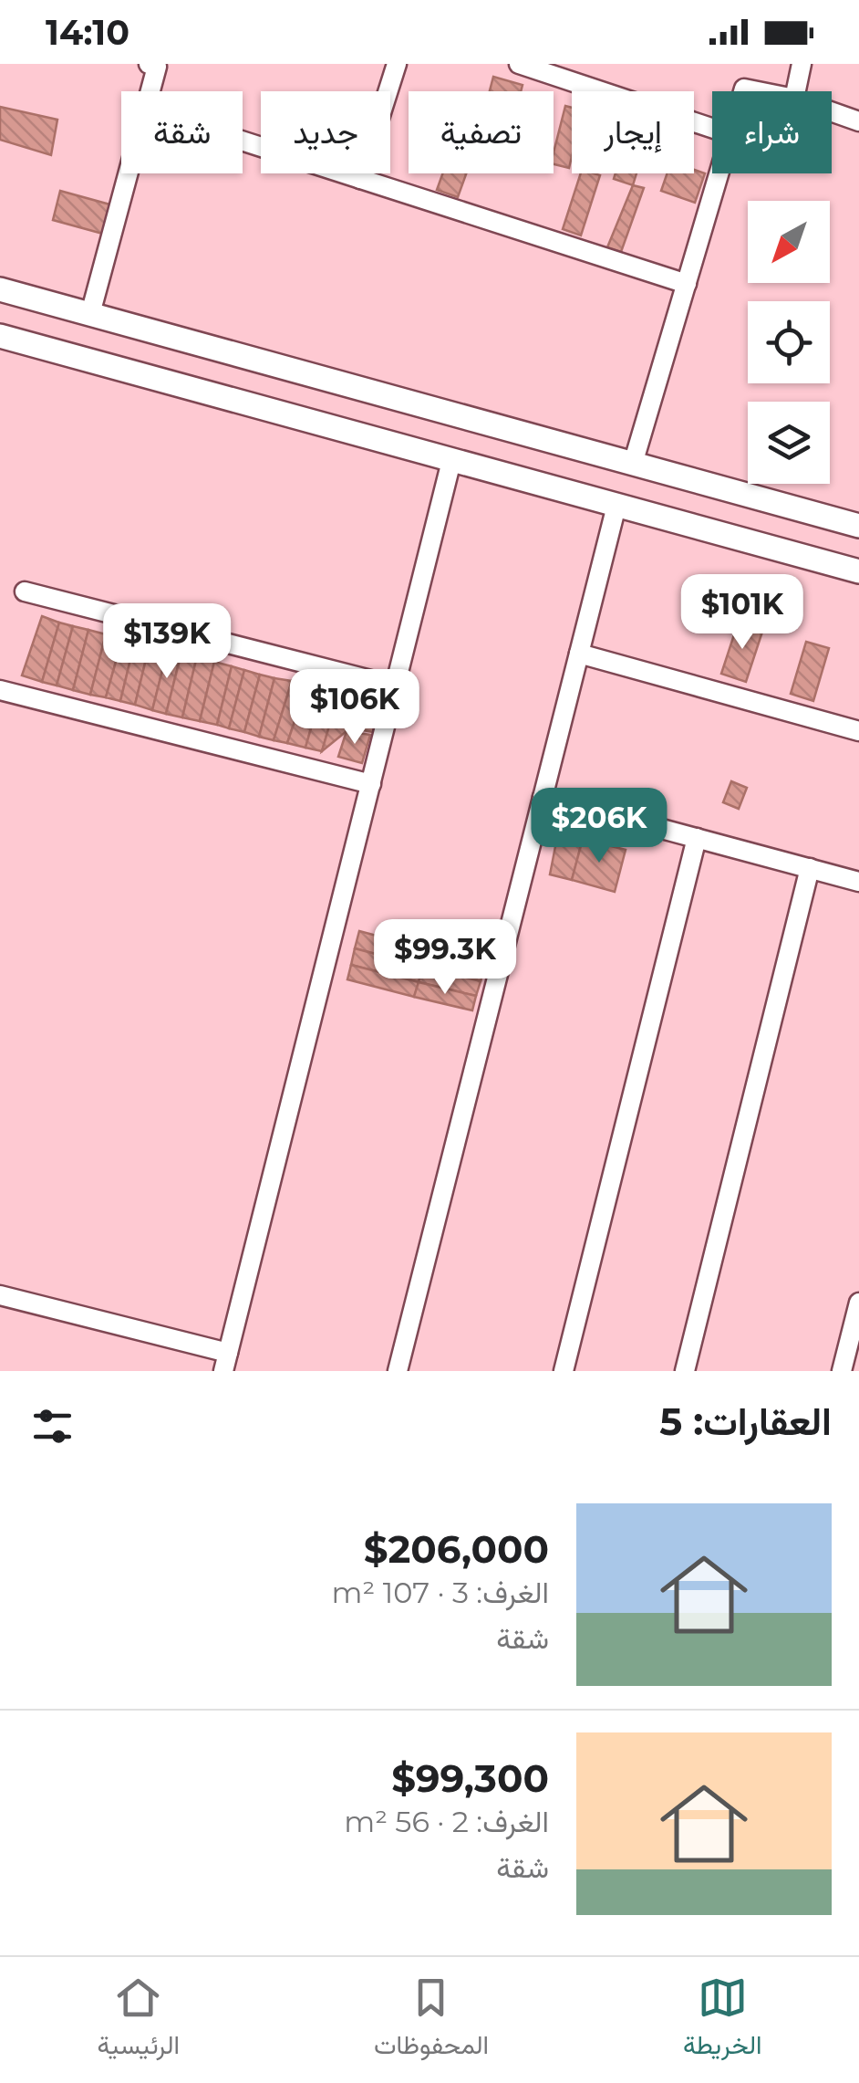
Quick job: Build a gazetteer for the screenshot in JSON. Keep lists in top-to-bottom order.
{
  "north": "bottom left",
  "page": {
    "status": "14:10",
    "chip": [
      "شراء",
      "إيجار",
      "تصفية",
      "جديد",
      "شقة"
    ],
    "price": [
      "$101K",
      "$139K",
      "$106K",
      "$206K",
      "$99.3K"
    ],
    "heading": "العقارات: 5",
    "list": [
      {
        "name": "$206,000",
        "note": "الغرف: 3 · 107 m² · شقة"
      },
      {
        "name": "$99,300",
        "note": "الغرف: 2 · 56 m² · شقة"
      }
    ],
    "tabs": ["الخريطة", "المحفوظات", "الرئيسية"]
  }
}
